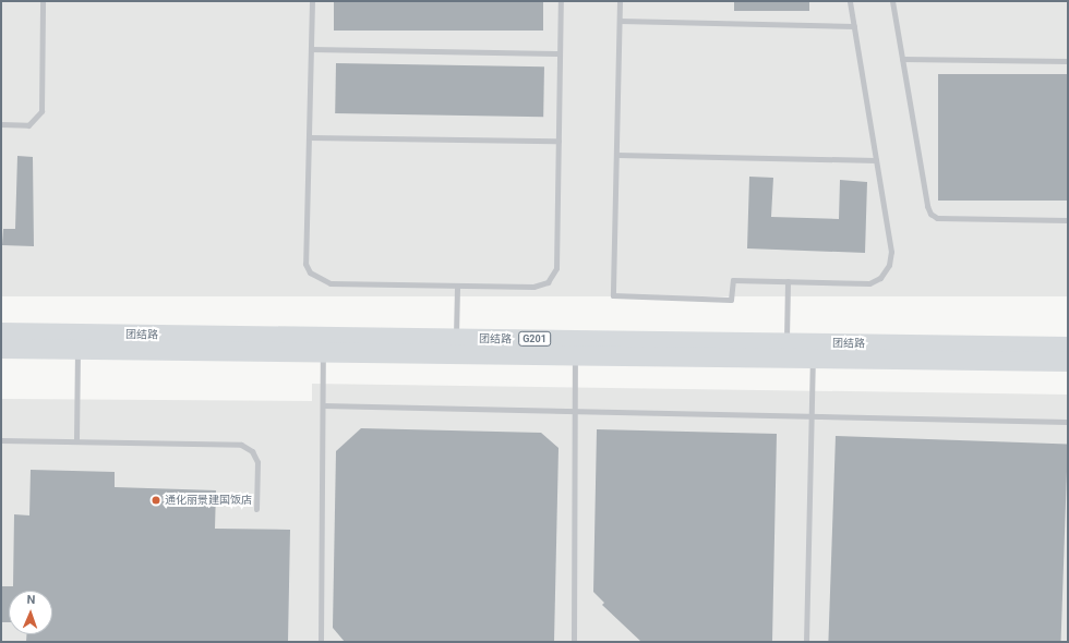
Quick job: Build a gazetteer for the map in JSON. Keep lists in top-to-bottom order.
{
  "streets": {
    "highway": ["团结路", "G201"]
  },
  "places": ["通化丽景建国饭店"],
  "north": "top"
}
